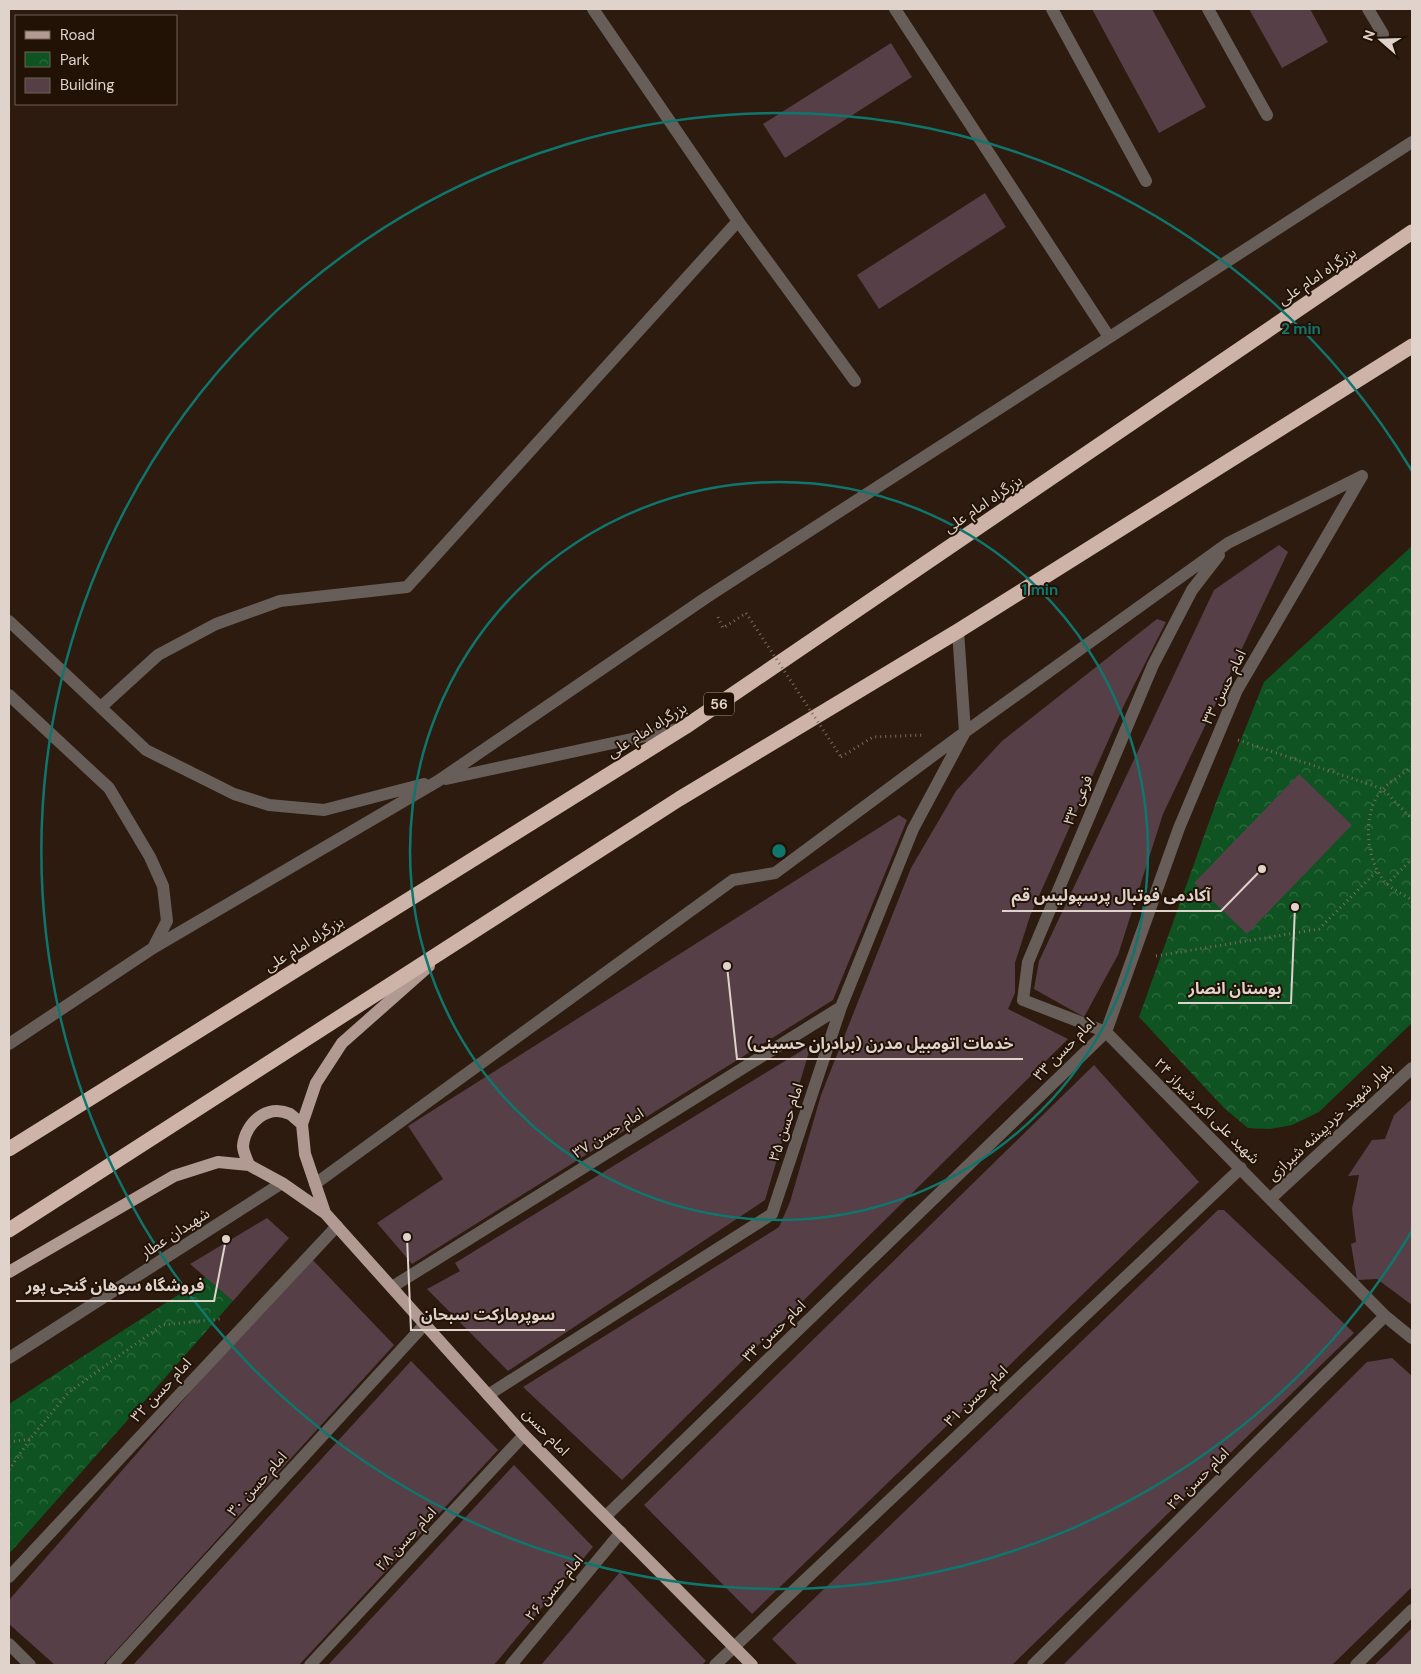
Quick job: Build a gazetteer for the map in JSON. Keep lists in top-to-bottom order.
{
  "streets": {
    "highway": ["بزرگراه امام علی", "56"],
    "main road": ["امام حسن"],
    "street": [
      "امام حسن ۳۳",
      "فرعی ۳۳",
      "شهید علی اکبر شیراز ۲۴",
      "امام حسن ۳۵",
      "بلوار شهید خردپیشه شیرازی",
      "امام حسن ۳۷",
      "شهیدان عطار",
      "امام حسن ۳۲",
      "امام حسن ۳۱",
      "امام حسن ۲۹",
      "امام حسن ۳۰",
      "امام حسن ۲۸",
      "امام حسن ۲۶"
    ]
  },
  "crossings": [
    ["امام حسن ۳۳", "فرعی ۳۳"],
    ["امام حسن ۳۳", "شهید علی اکبر شیراز ۲۴"],
    ["امام حسن ۳۳", "امام حسن"],
    ["فرعی ۳۳", "شهید علی اکبر شیراز ۲۴"],
    ["شهید علی اکبر شیراز ۲۴", "بلوار شهید خردپیشه شیرازی"],
    ["شهید علی اکبر شیراز ۲۴", "امام حسن ۳۱"],
    ["شهید علی اکبر شیراز ۲۴", "امام حسن ۲۹"],
    ["امام حسن ۳۵", "امام حسن ۳۷"],
    ["امام حسن ۳۵", "امام حسن"],
    ["امام حسن ۳۷", "امام حسن"],
    ["امام حسن ۳۲", "امام حسن"],
    ["امام حسن ۳۱", "امام حسن"],
    ["امام حسن", "امام حسن ۳۰"],
    ["امام حسن", "امام حسن ۲۸"],
    ["امام حسن", "امام حسن ۲۶"]
  ],
  "places": [
    "آکادمی فوتبال پرسپولیس قم",
    "بوستان انصار",
    "خدمات اتومبیل مدرن (برادران حسینی)",
    "سوپرمارکت سبحان",
    "فروشگاه سوهان گنجی پور"
  ],
  "legend": ["Road", "Park", "Building"],
  "north": "left",
  "rings": ["2 min", "1 min"]
}
